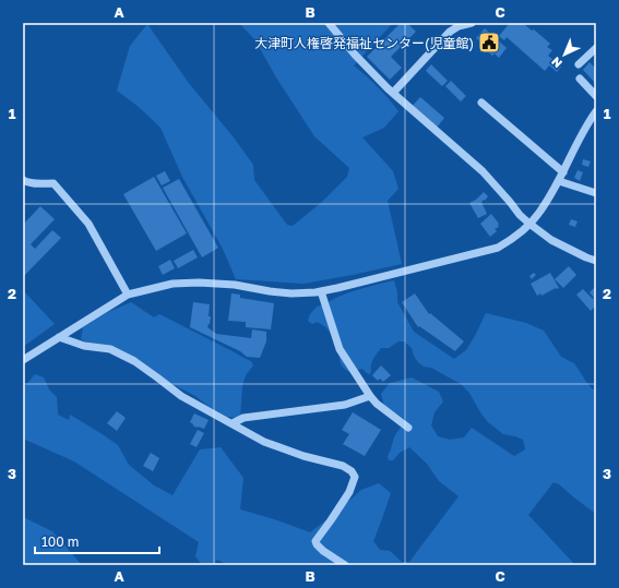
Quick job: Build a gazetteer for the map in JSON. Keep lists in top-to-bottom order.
{
  "places": {
    "public building": ["大津町人権啓発福祉センター(児童館)"]
  },
  "scale_bar": "100 m",
  "north": "bottom left",
  "grid": {
    "columns": ["A", "B", "C"],
    "rows": ["1", "2", "3"]
  }
}
